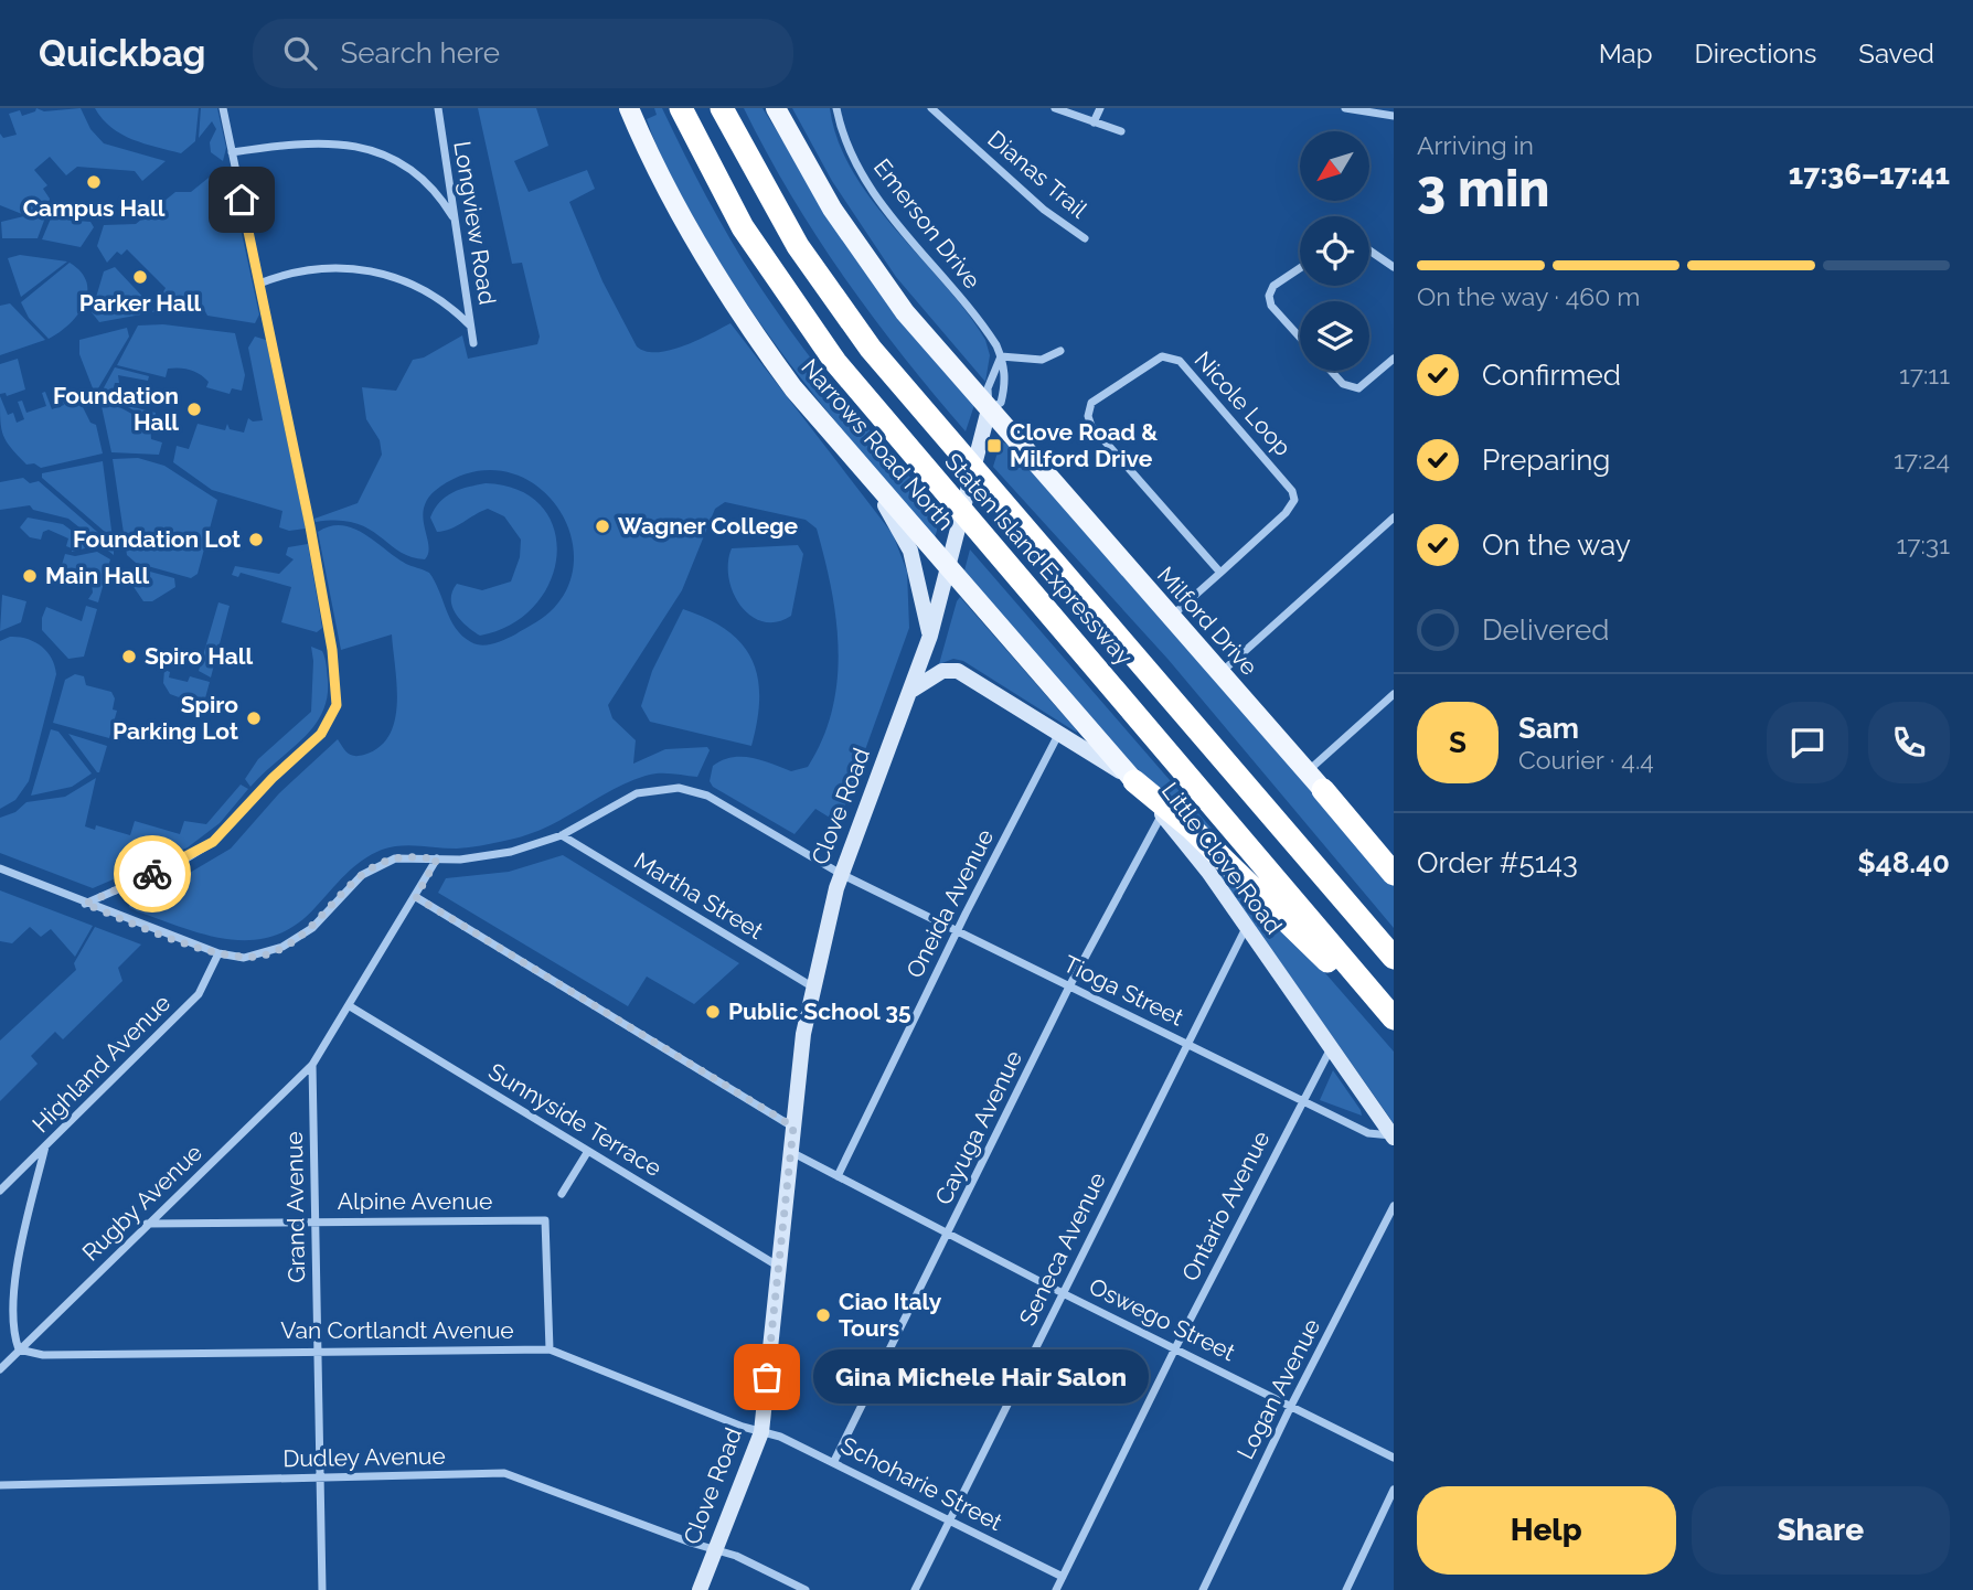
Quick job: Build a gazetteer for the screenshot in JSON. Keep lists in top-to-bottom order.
{
  "streets": {
    "highway": ["Staten Island Expressway"],
    "main road": [
      "Narrows Road North",
      "Milford Drive",
      "Clove Road",
      "Little Clove Road"
    ],
    "street": [
      "Dianas Trail",
      "Longview Road",
      "Emerson Drive",
      "Nicole Loop",
      "Martha Street",
      "Oneida Avenue",
      "Tioga Street",
      "Highland Avenue",
      "Sunnyside Terrace",
      "Cayuga Avenue",
      "Alpine Avenue",
      "Rugby Avenue",
      "Ontario Avenue",
      "Grand Avenue",
      "Seneca Avenue",
      "Oswego Street",
      "Van Cortlandt Avenue",
      "Logan Avenue",
      "Dudley Avenue",
      "Schoharie Street"
    ]
  },
  "crossings": [
    ["Emerson Drive", "Milford Drive"],
    ["Emerson Drive", "Clove Road"],
    ["Nicole Loop", "Milford Drive"],
    ["Narrows Road North", "Clove Road"],
    ["Narrows Road North", "Little Clove Road"],
    ["Milford Drive", "Clove Road"],
    ["Clove Road", "Little Clove Road"],
    ["Clove Road", "Martha Street"],
    ["Clove Road", "Tioga Street"],
    ["Clove Road", "Sunnyside Terrace"],
    ["Clove Road", "Oswego Street"],
    ["Clove Road", "Van Cortlandt Avenue"],
    ["Clove Road", "Dudley Avenue"],
    ["Clove Road", "Schoharie Street"],
    ["Little Clove Road", "Oneida Avenue"],
    ["Little Clove Road", "Tioga Street"],
    ["Little Clove Road", "Cayuga Avenue"],
    ["Little Clove Road", "Ontario Avenue"],
    ["Little Clove Road", "Seneca Avenue"],
    ["Martha Street", "Tioga Street"],
    ["Oneida Avenue", "Tioga Street"],
    ["Oneida Avenue", "Oswego Street"],
    ["Tioga Street", "Highland Avenue"],
    ["Tioga Street", "Cayuga Avenue"],
    ["Tioga Street", "Ontario Avenue"],
    ["Tioga Street", "Seneca Avenue"],
    ["Cayuga Avenue", "Oswego Street"],
    ["Cayuga Avenue", "Schoharie Street"],
    ["Alpine Avenue", "Rugby Avenue"],
    ["Alpine Avenue", "Grand Avenue"],
    ["Alpine Avenue", "Van Cortlandt Avenue"],
    ["Rugby Avenue", "Grand Avenue"],
    ["Rugby Avenue", "Van Cortlandt Avenue"],
    ["Ontario Avenue", "Oswego Street"],
    ["Ontario Avenue", "Schoharie Street"],
    ["Grand Avenue", "Van Cortlandt Avenue"],
    ["Grand Avenue", "Dudley Avenue"],
    ["Seneca Avenue", "Oswego Street"],
    ["Seneca Avenue", "Schoharie Street"],
    ["Oswego Street", "Logan Avenue"],
    ["Van Cortlandt Avenue", "Schoharie Street"]
  ],
  "places": {
    "other": [
      "Campus Hall",
      "Parker Hall",
      "Foundation Hall",
      "Wagner College",
      "Foundation Lot",
      "Main Hall",
      "Spiro Hall",
      "Spiro Parking Lot",
      "Public School 35",
      "Ciao Italy Tours",
      "Gina Michele Hair Salon"
    ],
    "transit": ["Clove Road & Milford Drive"]
  },
  "north": "bottom left",
  "page": {
    "header": "Quickbag",
    "search": "Search here",
    "nav": ["Map", "Directions", "Saved"],
    "heading": ["3 min", "Arriving in", "17:36–17:41"],
    "panel": [
      "Sam",
      "Courier · 4.4",
      "Order #5143",
      "$48.40"
    ],
    "bar": "On the way · 460 m",
    "list": [
      ["Confirmed", "17:11"],
      ["Preparing", "17:24"],
      ["On the way", "17:31"],
      "Delivered"
    ],
    "round": "S",
    "bubble": "Gina Michele Hair Salon",
    "buttons": ["Help", "Share"]
  }
}
